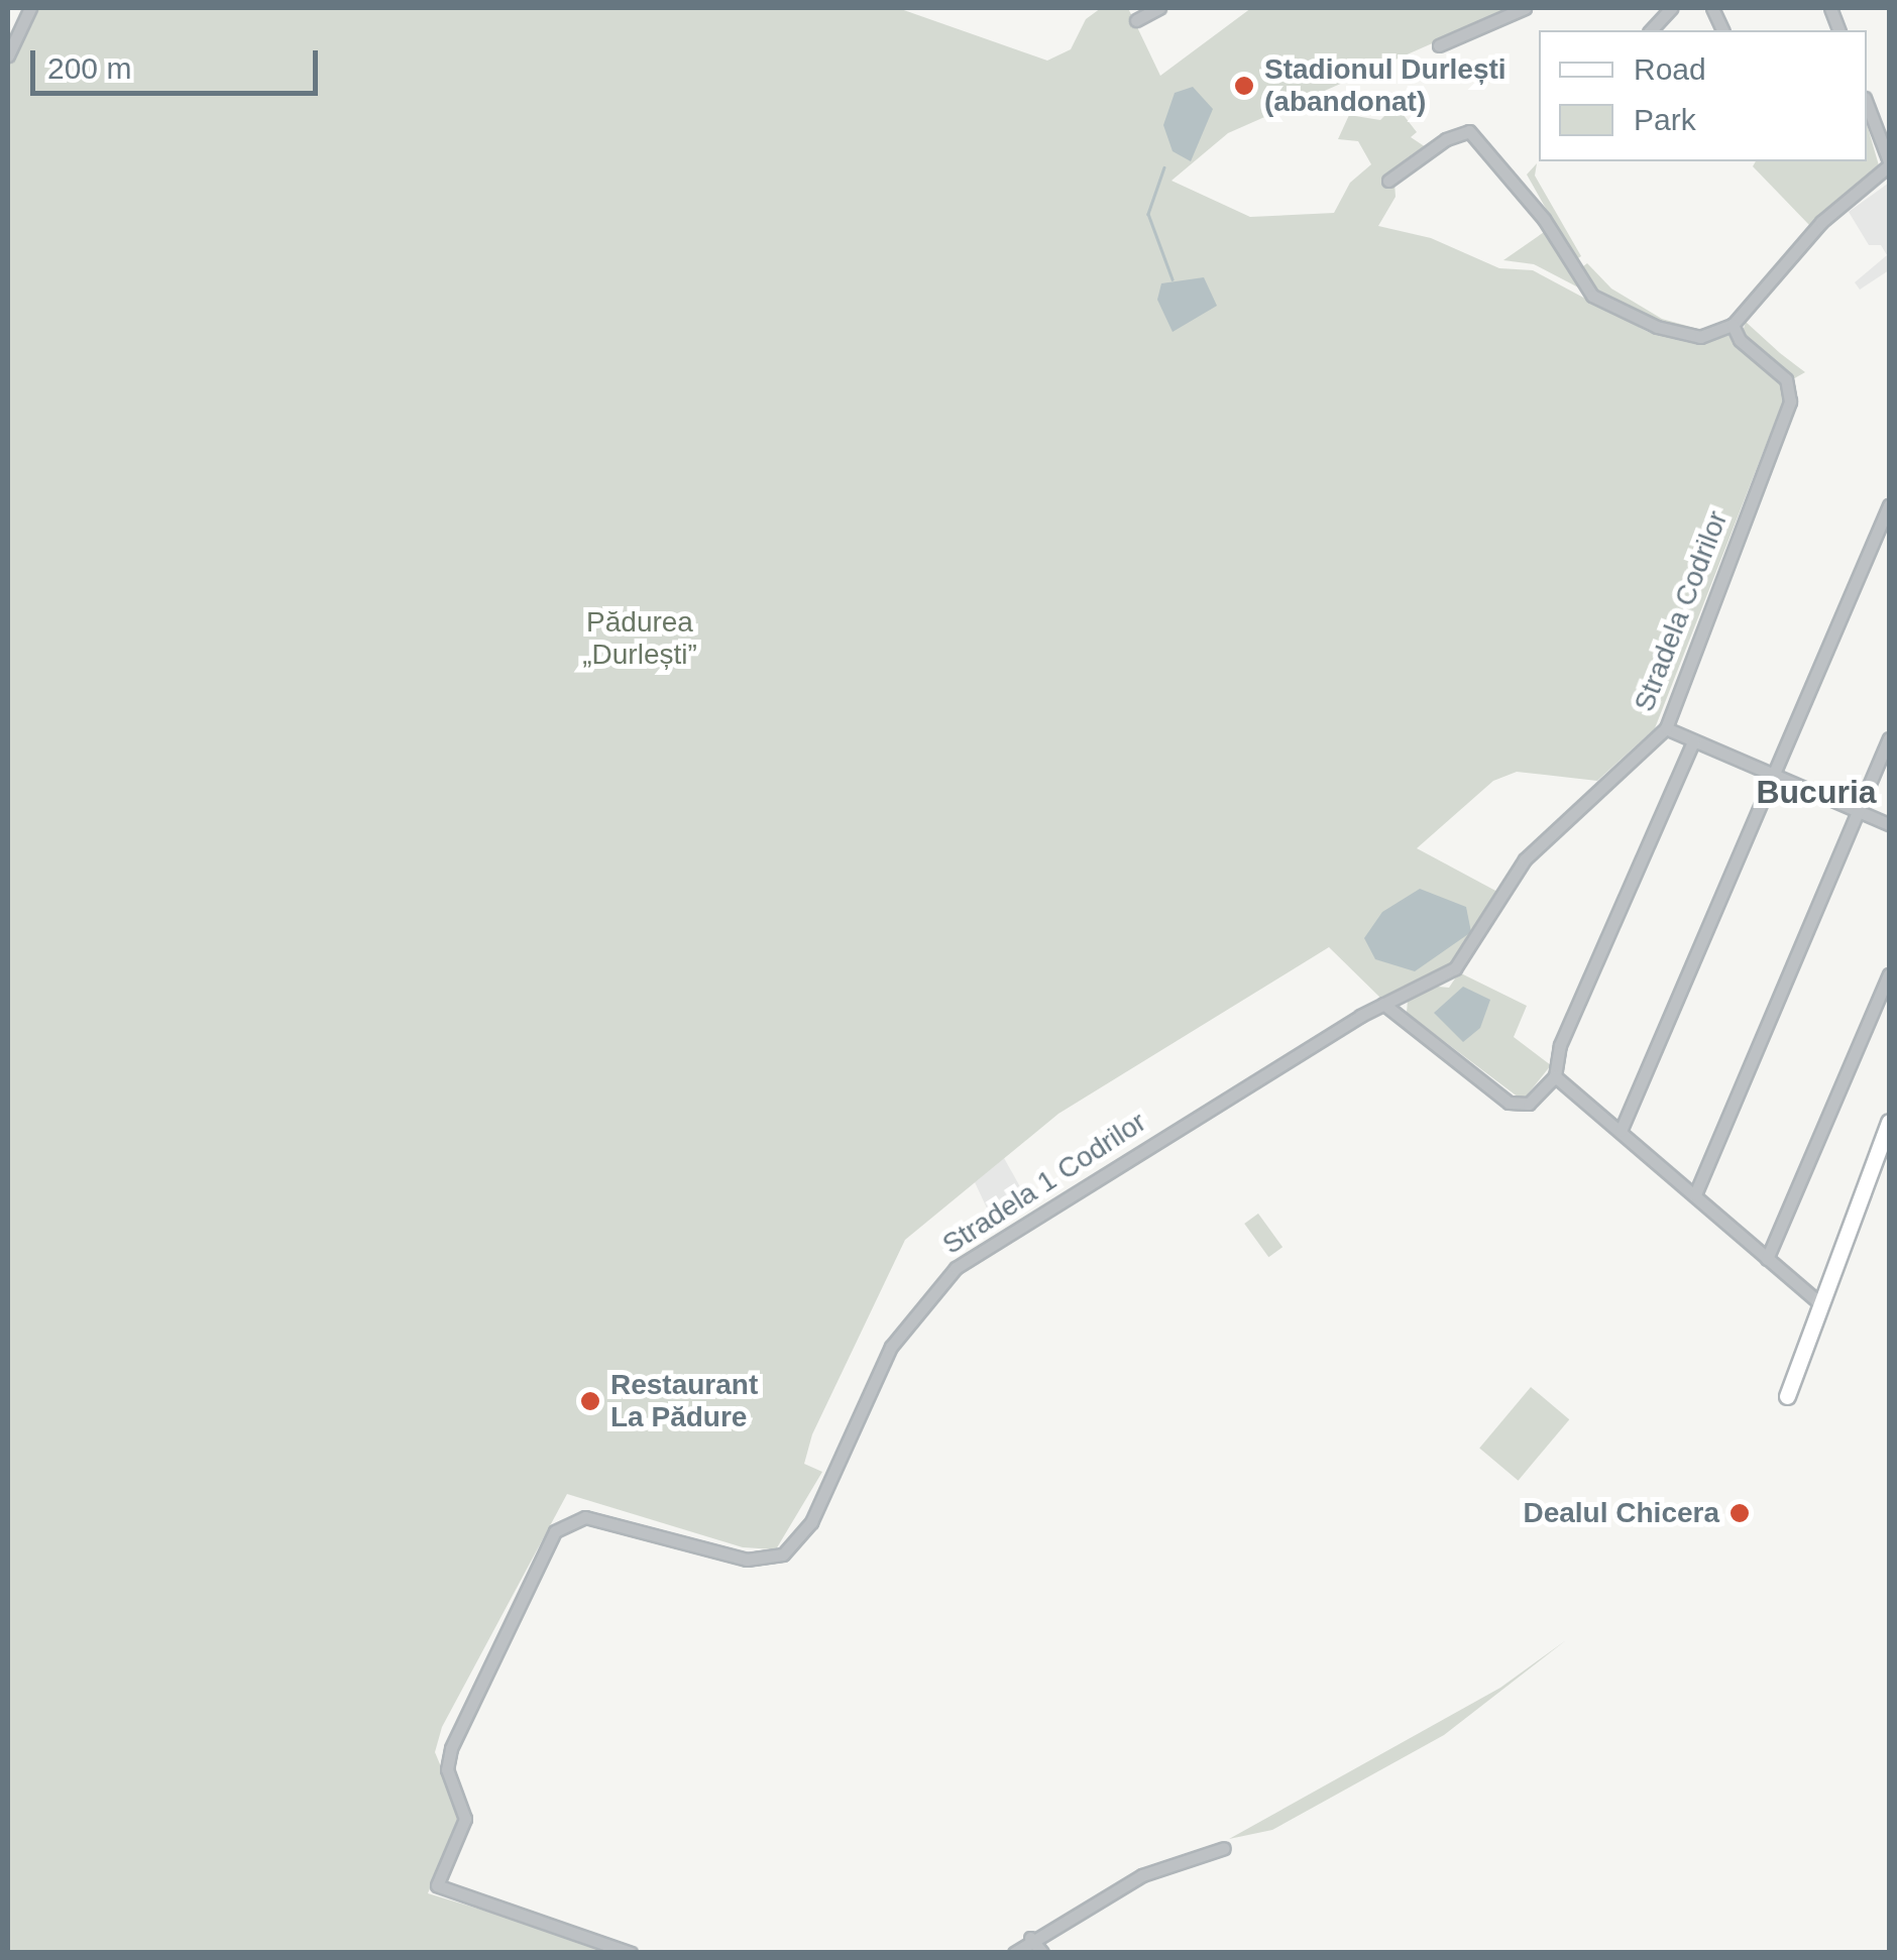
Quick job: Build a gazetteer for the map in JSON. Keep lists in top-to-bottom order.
{
  "streets": {
    "street": ["Stradela Codrilor", "Stradela 1 Codrilor"]
  },
  "crossings": [
    ["Stradela Codrilor", "Stradela 1 Codrilor"]
  ],
  "districts": ["Bucuria"],
  "parks": ["Pădurea „Durlești”"],
  "places": ["Stadionul Durlești (abandonat)", "Restaurant La Pădure", "Dealul Chicera"],
  "legend": ["Road", "Park"],
  "scale_bar": "200 m"
}
